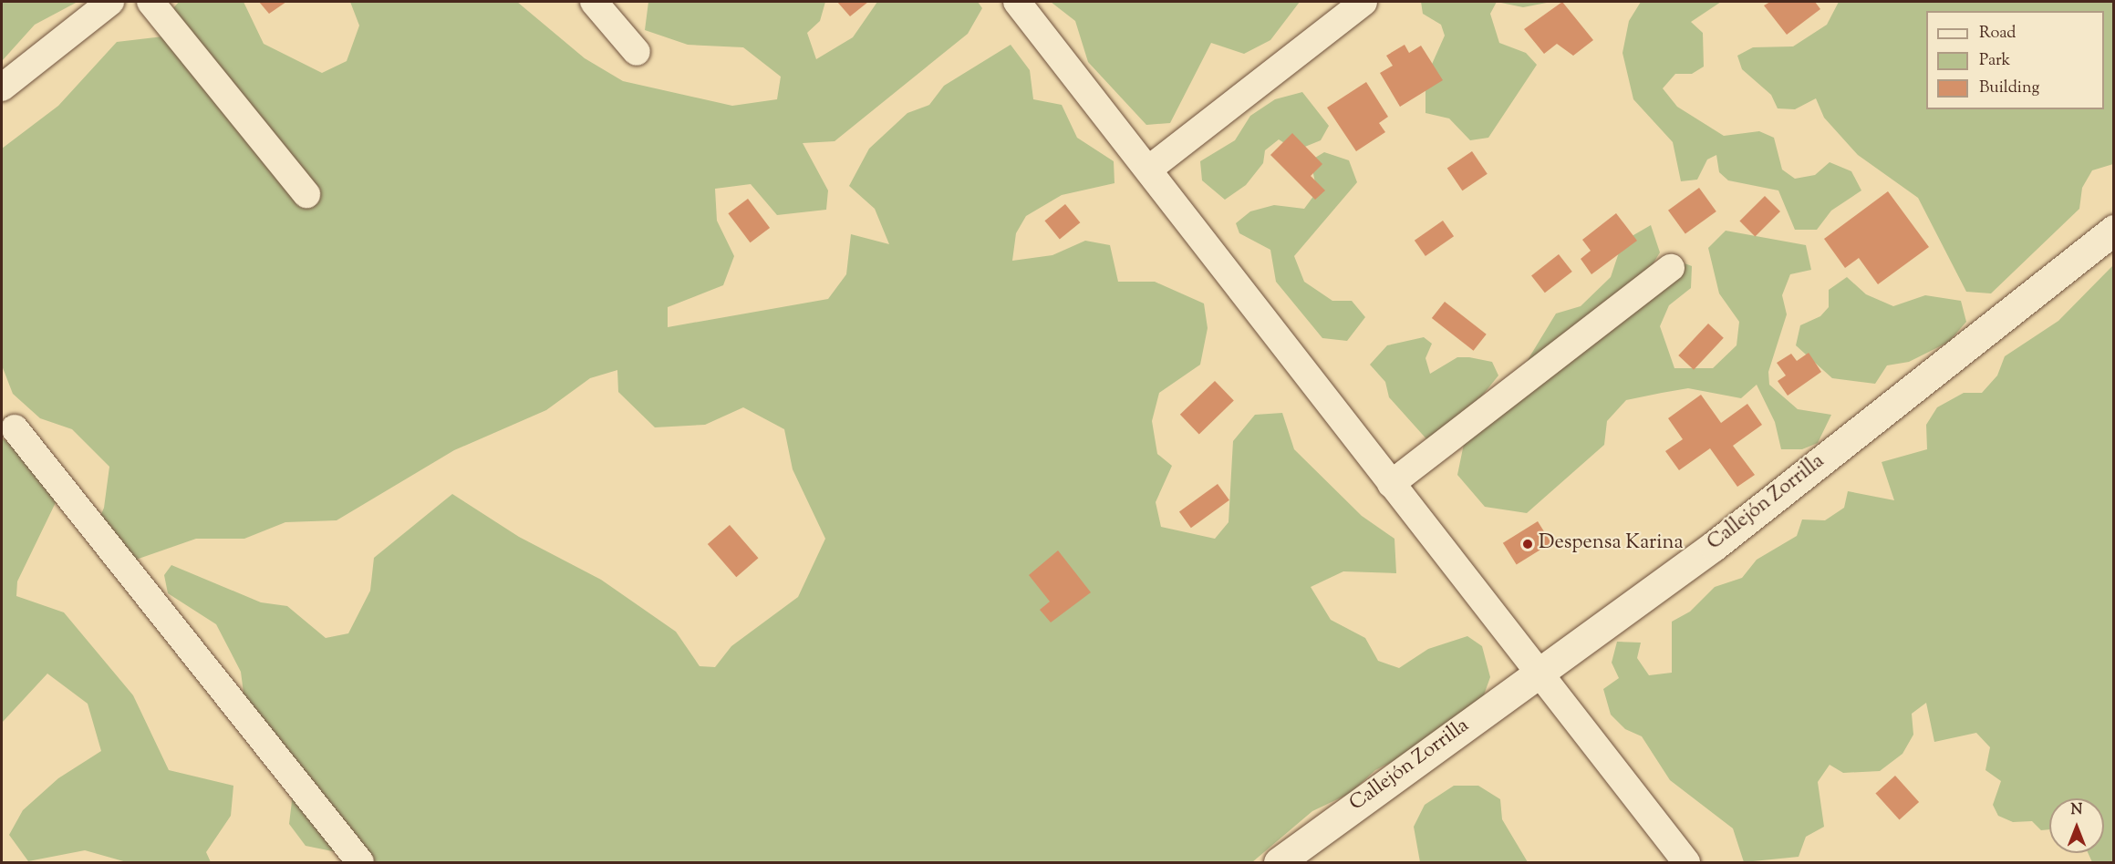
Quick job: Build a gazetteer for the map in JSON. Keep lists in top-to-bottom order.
{
  "streets": {
    "street": ["Callejón Zorrilla"]
  },
  "places": ["Despensa Karina"],
  "legend": ["Road", "Park", "Building"],
  "north": "top"
}
